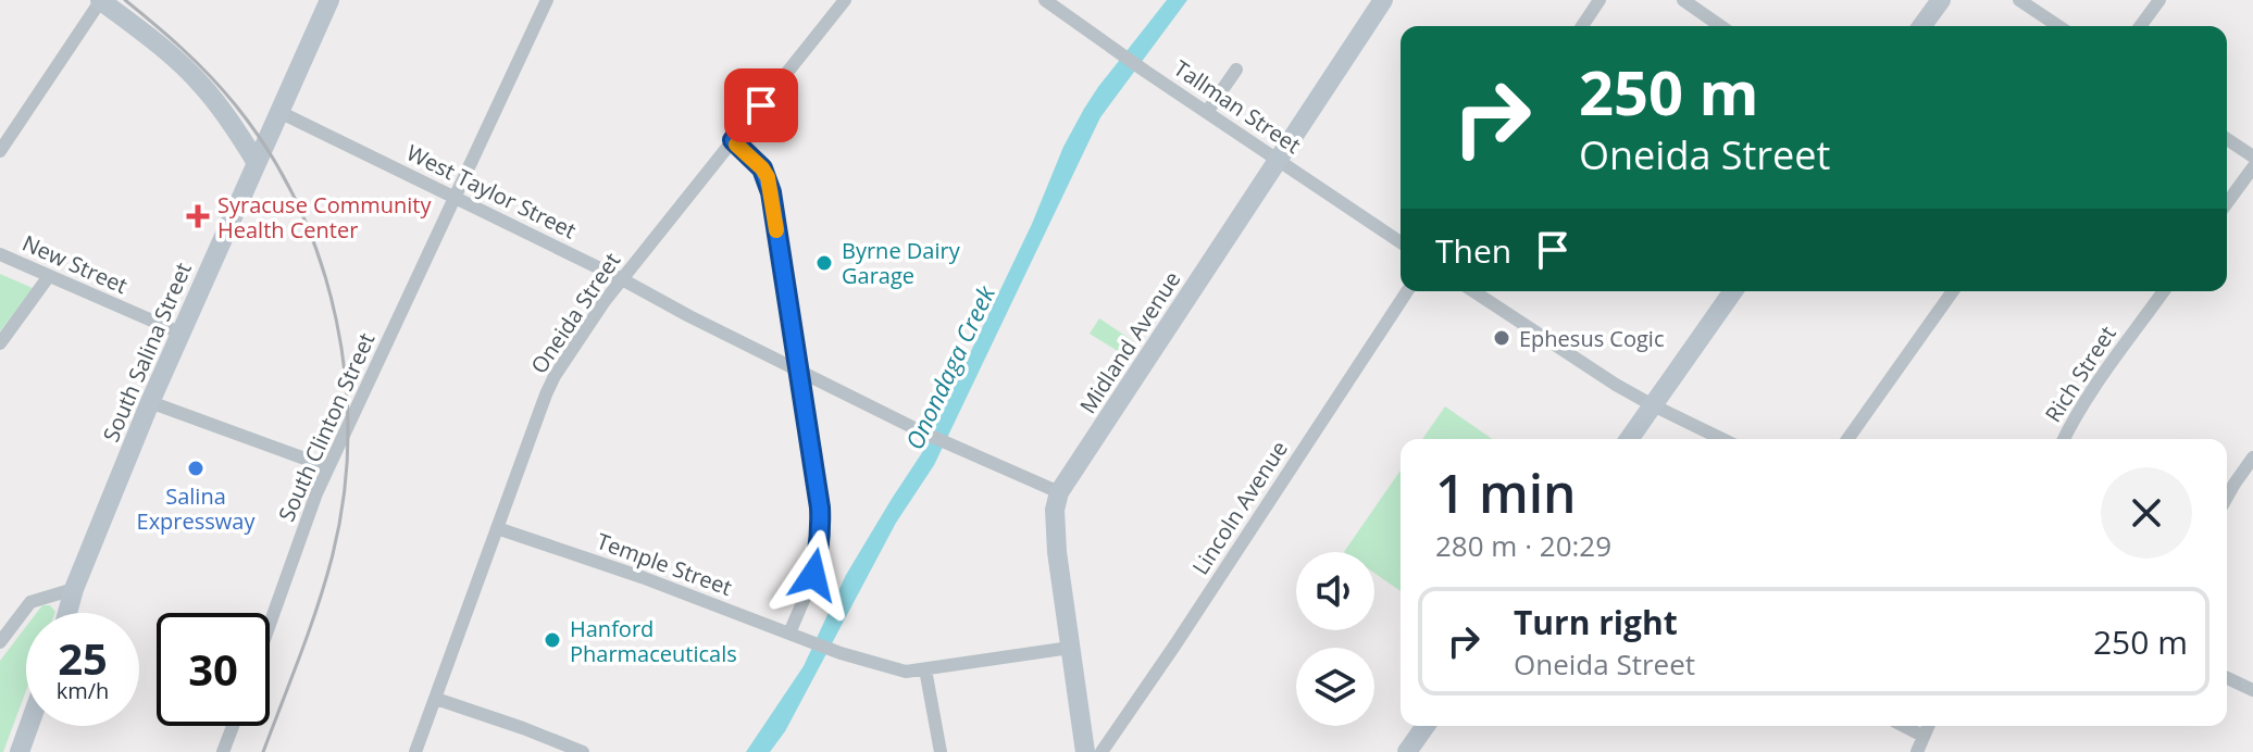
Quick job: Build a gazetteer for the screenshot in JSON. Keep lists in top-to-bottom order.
{
  "streets": {
    "street": [
      "Tallman Street",
      "West Taylor Street",
      "New Street",
      "Oneida Street",
      "Midland Avenue",
      "South Salina Street",
      "Rich Street",
      "South Clinton Street",
      "Lincoln Avenue",
      "Temple Street"
    ]
  },
  "crossings": [
    ["Tallman Street", "Midland Avenue"],
    ["West Taylor Street", "Oneida Street"],
    ["West Taylor Street", "Midland Avenue"],
    ["West Taylor Street", "South Salina Street"],
    ["West Taylor Street", "South Clinton Street"],
    ["New Street", "South Salina Street"],
    ["Oneida Street", "Temple Street"],
    ["Midland Avenue", "Temple Street"]
  ],
  "water": ["Onondaga Creek"],
  "places": {
    "health": ["Syracuse Community Health Center"],
    "other": [
      "Byrne Dairy Garage",
      "Ephesus Cogic",
      "Salina Expressway",
      "Hanford Pharmaceuticals"
    ]
  },
  "page": {
    "turn": ["250 m", "Oneida Street"],
    "then": "Then",
    "heading": ["1 min", "280 m · 20:29"],
    "list": [
      {
        "name": "Turn right",
        "note": "Oneida Street",
        "value": "250 m"
      }
    ],
    "speed": "25 km/h",
    "limit": "30"
  }
}
